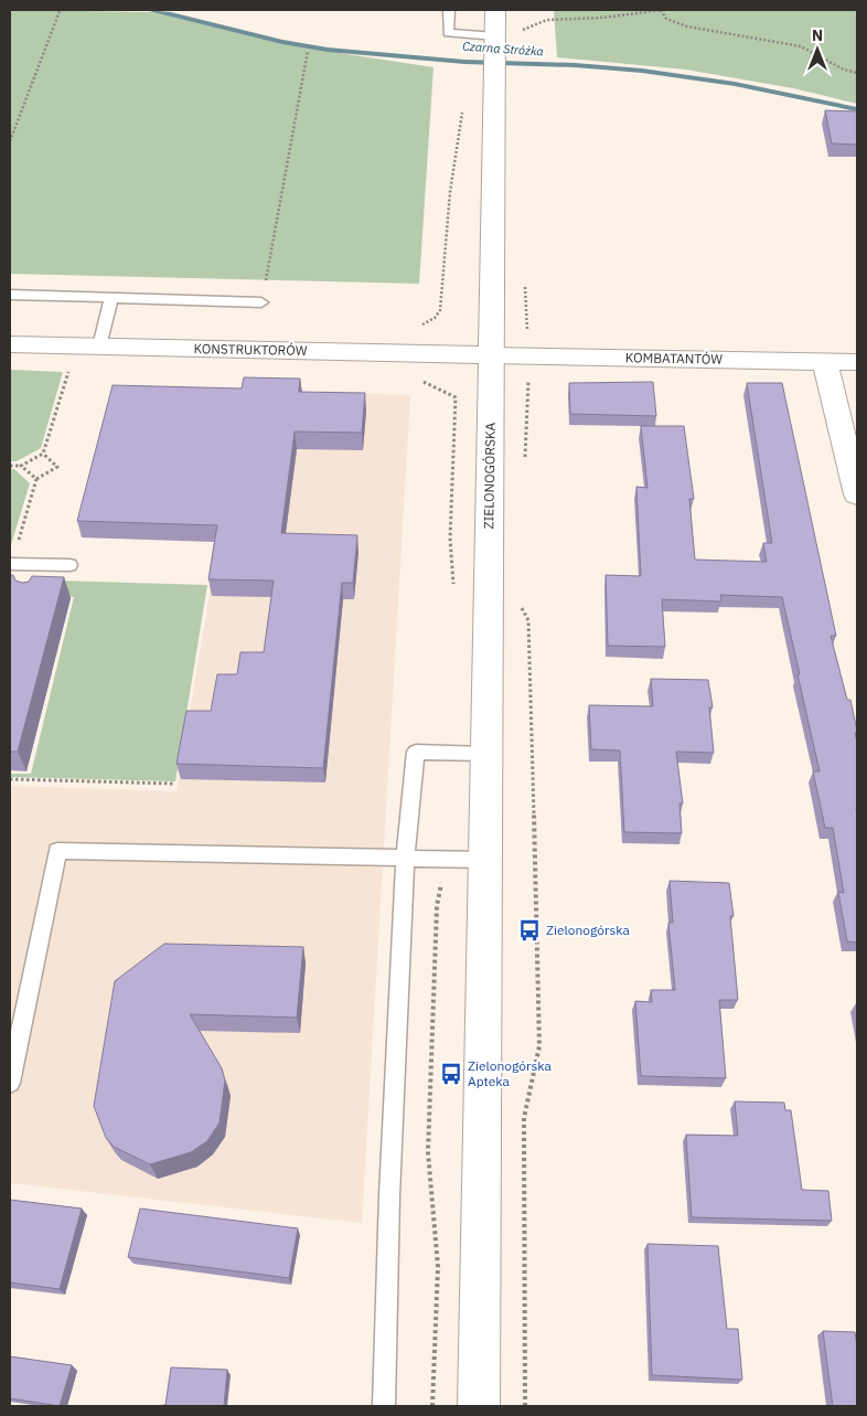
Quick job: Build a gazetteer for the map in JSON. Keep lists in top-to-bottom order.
{
  "streets": {
    "street": ["KONSTRUKTORÓW", "KOMBATANTÓW", "ZIELONOGÓRSKA"]
  },
  "crossings": [
    ["KONSTRUKTORÓW", "KOMBATANTÓW"],
    ["KONSTRUKTORÓW", "ZIELONOGÓRSKA"],
    ["KOMBATANTÓW", "ZIELONOGÓRSKA"]
  ],
  "water": ["Czarna Stróżka"],
  "places": {
    "bus stop": ["Zielonogórska", "Zielonogórska Apteka"]
  },
  "north": "top"
}
